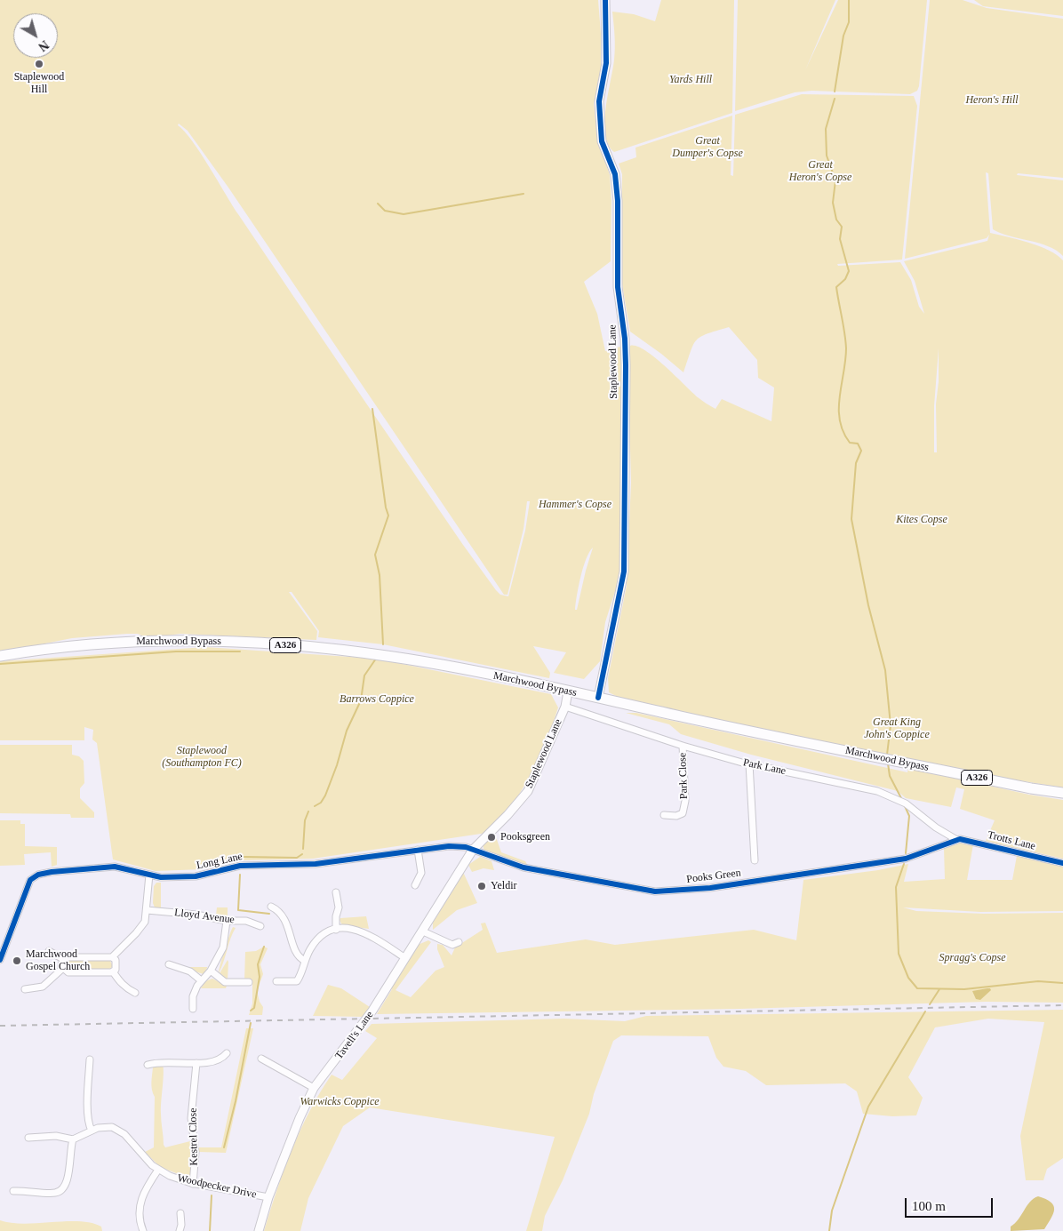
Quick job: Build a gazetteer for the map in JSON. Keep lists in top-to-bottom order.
{
  "streets": {
    "main road": ["Marchwood Bypass", "A326"],
    "street": [
      "Staplewood Lane",
      "Park Lane",
      "Park Close",
      "Trotts Lane",
      "Long Lane",
      "Pooks Green",
      "Lloyd Avenue",
      "Tavell's Lane",
      "Kestrel Close",
      "Woodpecker Drive"
    ]
  },
  "crossings": [
    ["Staplewood Lane", "Marchwood Bypass"],
    ["Staplewood Lane", "Park Lane"],
    ["Staplewood Lane", "Long Lane"],
    ["Staplewood Lane", "Pooks Green"],
    ["Staplewood Lane", "Tavell's Lane"],
    ["Park Lane", "Park Close"],
    ["Park Lane", "Trotts Lane"],
    ["Park Lane", "Pooks Green"],
    ["Trotts Lane", "Pooks Green"],
    ["Long Lane", "Pooks Green"],
    ["Long Lane", "Tavell's Lane"],
    ["Pooks Green", "Tavell's Lane"],
    ["Tavell's Lane", "Woodpecker Drive"],
    ["Kestrel Close", "Woodpecker Drive"]
  ],
  "parks": [
    "Yards Hill",
    "Heron's Hill",
    "Great Dumper's Copse",
    "Great Heron's Copse",
    "Hammer's Copse",
    "Kites Copse",
    "Barrows Coppice",
    "Great King John's Coppice",
    "Staplewood (Southampton FC)",
    "Spragg's Copse",
    "Warwicks Coppice"
  ],
  "places": [
    "Staplewood Hill",
    "Pooksgreen",
    "Yeldir",
    "Marchwood Gospel Church"
  ],
  "scale_bar": "100 m",
  "north": "bottom right"
}
